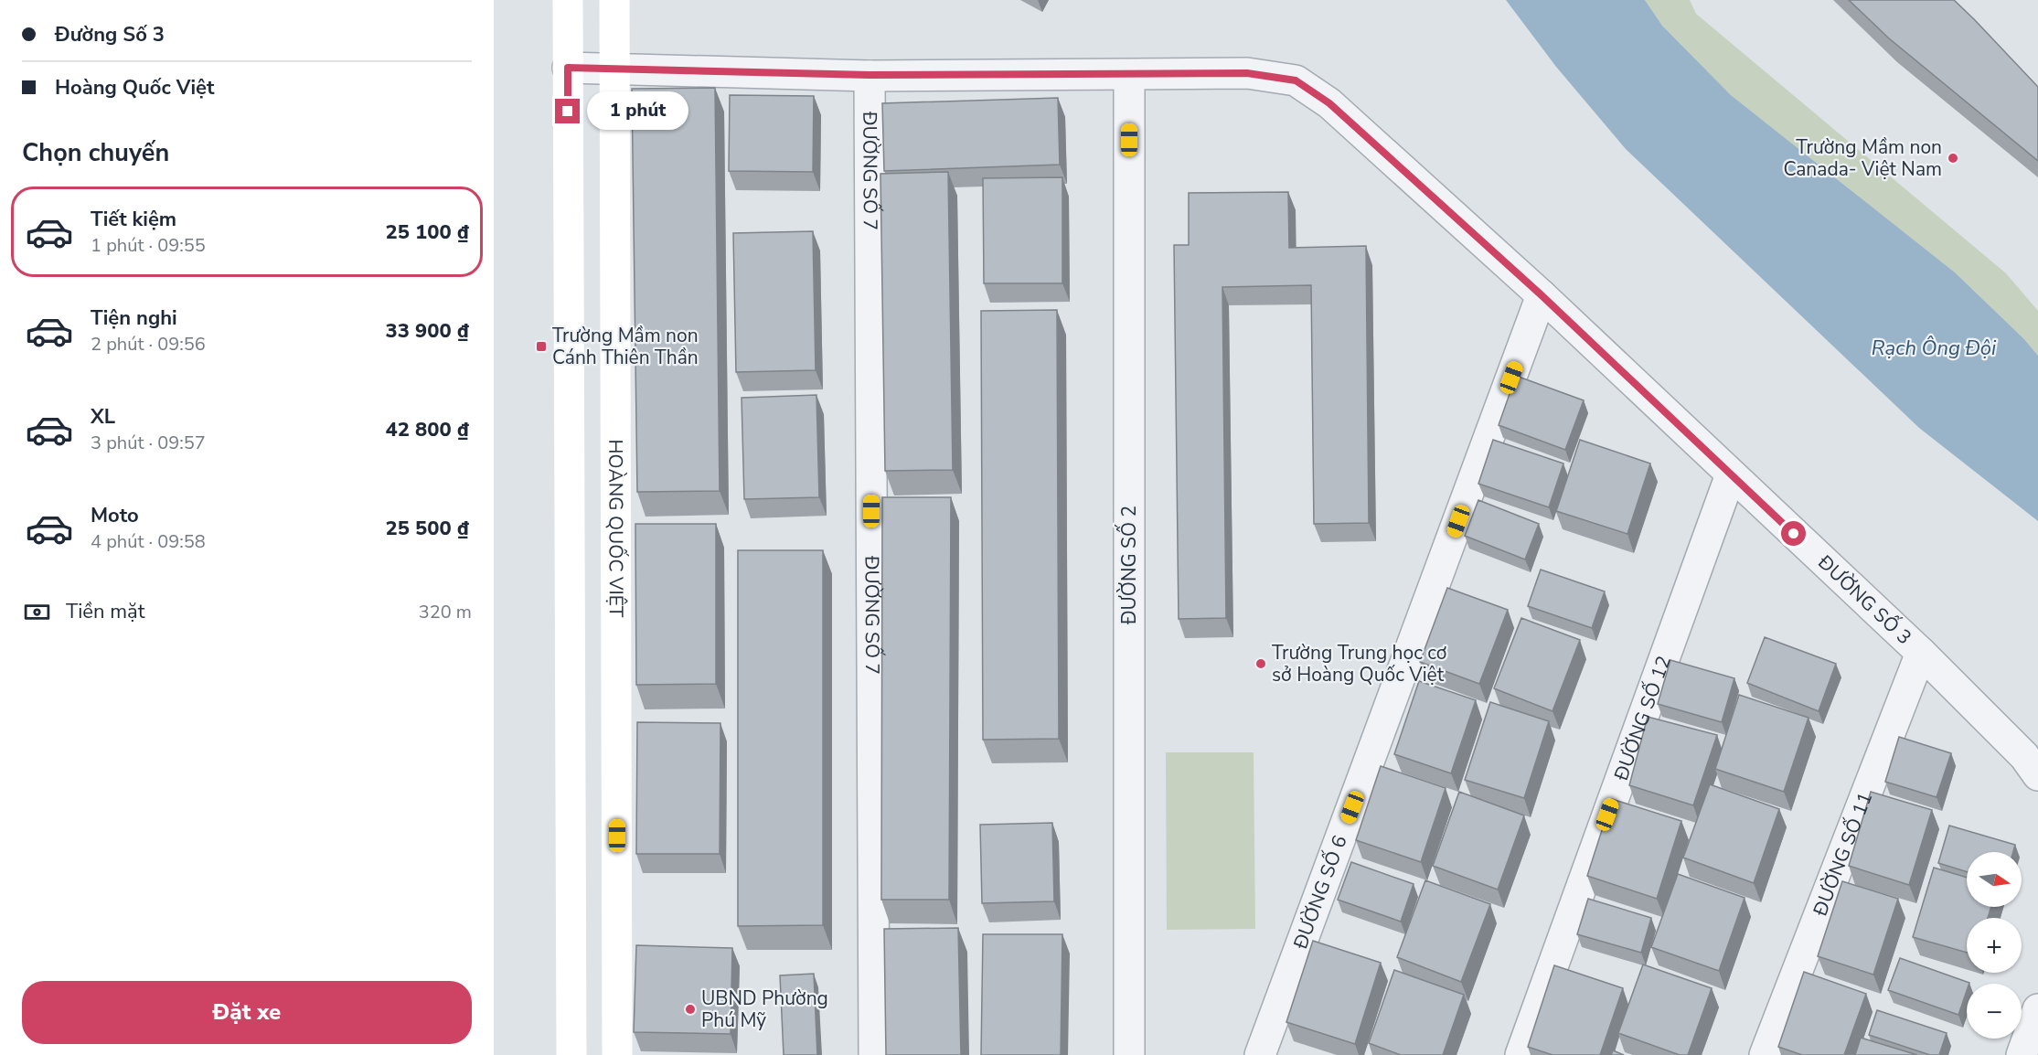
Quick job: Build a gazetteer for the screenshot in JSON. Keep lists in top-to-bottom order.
{
  "streets": {
    "main road": ["HOÀNG QUỐC VIỆT"],
    "street": [
      "ĐƯỜNG SỐ 7",
      "ĐƯỜNG SỐ 2",
      "ĐƯỜNG SỐ 3",
      "ĐƯỜNG SỐ 12",
      "ĐƯỜNG SỐ 11",
      "ĐƯỜNG SỐ 6"
    ]
  },
  "crossings": [
    ["ĐƯỜNG SỐ 7", "ĐƯỜNG SỐ 3"],
    ["HOÀNG QUỐC VIỆT", "ĐƯỜNG SỐ 3"],
    ["ĐƯỜNG SỐ 2", "ĐƯỜNG SỐ 3"],
    ["ĐƯỜNG SỐ 3", "ĐƯỜNG SỐ 12"],
    ["ĐƯỜNG SỐ 3", "ĐƯỜNG SỐ 11"],
    ["ĐƯỜNG SỐ 3", "ĐƯỜNG SỐ 6"]
  ],
  "water": ["Rạch Ông Đội"],
  "places": {
    "other": ["Trường Mầm non Canada- Việt Nam", "Trường Trung học cơ sở Hoàng Quốc Việt", "UBND Phường Phú Mỹ"],
    "transit": ["Trường Mầm non Cánh Thiên Thần"]
  },
  "north": "right",
  "page": {
    "banner": ["Đường Số 3", "Hoàng Quốc Việt"],
    "bubble": "1 phút",
    "heading": "Chọn chuyến",
    "list": [
      {
        "name": "Tiết kiệm",
        "note": "1 phút · 09:55",
        "value": "25 100 ₫"
      },
      {
        "name": "Tiện nghi",
        "note": "2 phút · 09:56",
        "value": "33 900 ₫"
      },
      {
        "name": "XL",
        "note": "3 phút · 09:57",
        "value": "42 800 ₫"
      },
      {
        "name": "Moto",
        "note": "4 phút · 09:58",
        "value": "25 500 ₫"
      }
    ],
    "pay": ["Tiền mặt", "320 m"],
    "map_buttons": ["+", "−"],
    "buttons": "Đặt xe"
  }
}
